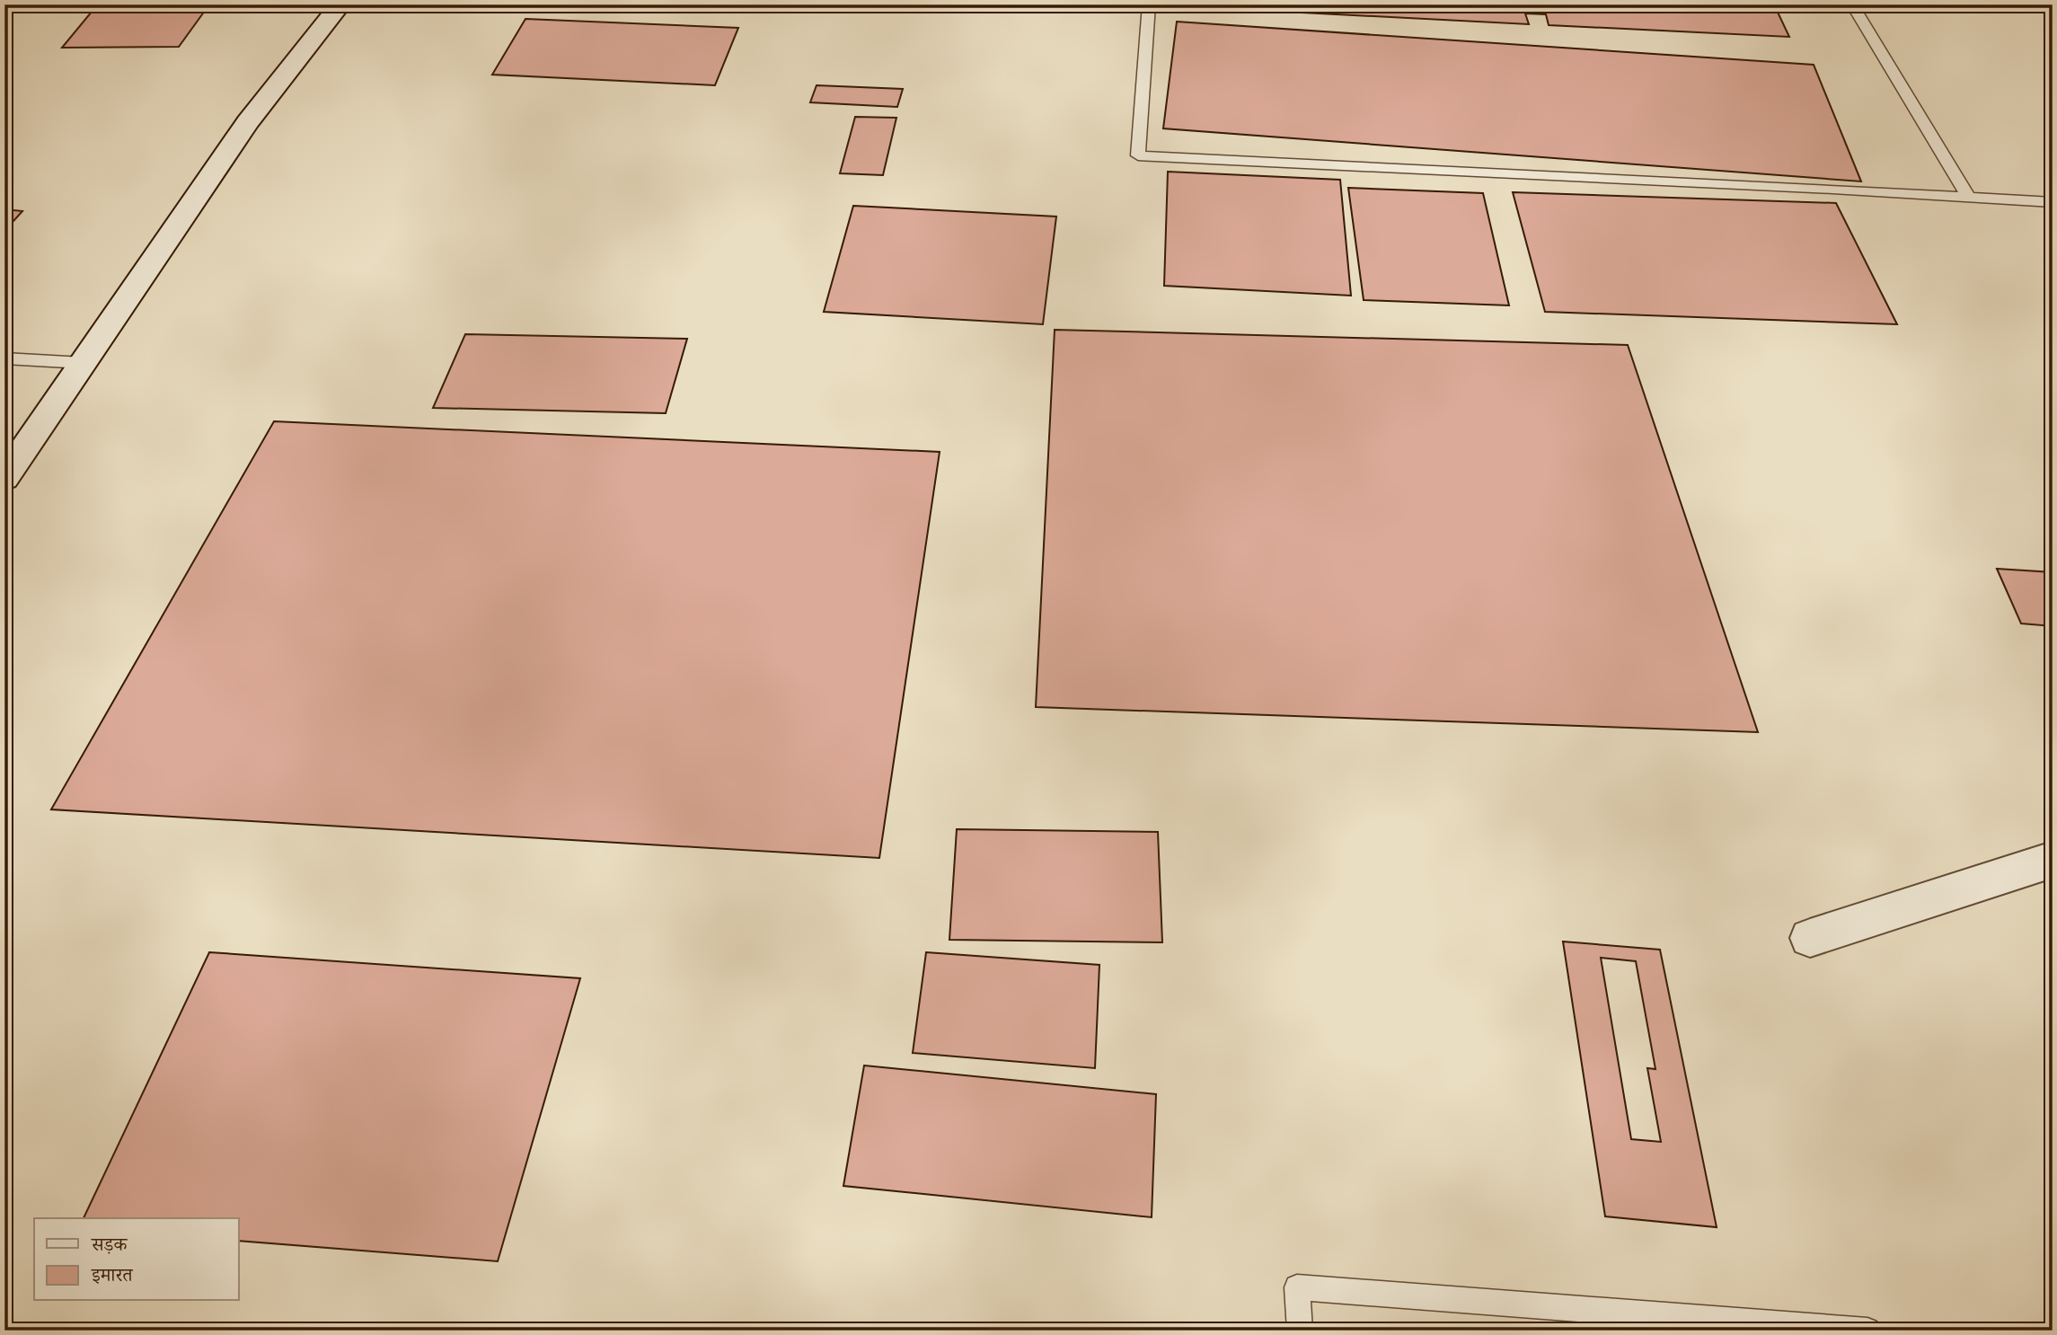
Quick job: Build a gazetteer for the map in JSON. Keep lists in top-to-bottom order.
{
  "legend": ["सड़क", "इमारत"]
}
